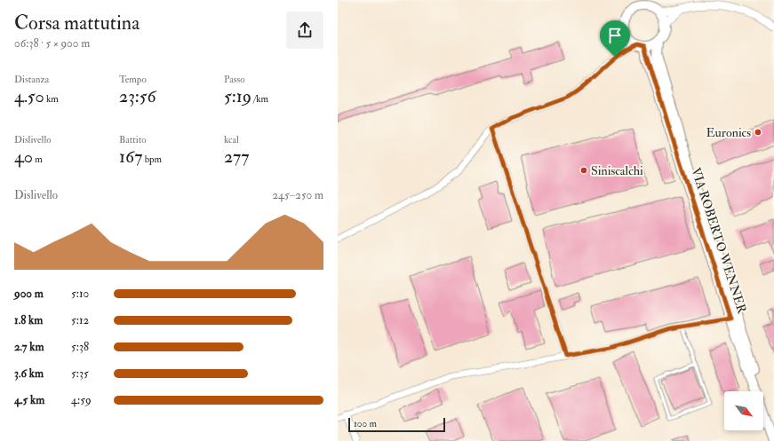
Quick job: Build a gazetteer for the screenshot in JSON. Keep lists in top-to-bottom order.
{
  "streets": {
    "main road": ["VIA ROBERTO WENNER"]
  },
  "places": ["Euronics", "Siniscalchi"],
  "scale_bar": "100 m",
  "north": "bottom right",
  "page": {
    "heading": ["Corsa mattutina", "06:38 · 5 × 900 m"],
    "stats": [
      ["Distanza", "4.50 km"],
      ["Tempo", "23:56"],
      ["Passo", "5:19 /km"],
      ["Dislivello", "40 m"],
      ["Battito", "167 bpm"],
      ["kcal", "277"]
    ],
    "chart": ["Dislivello", "245–250 m"],
    "list": [
      {
        "name": "900 m",
        "note": "5:10"
      },
      {
        "name": "1.8 km",
        "note": "5:12"
      },
      {
        "name": "2.7 km",
        "note": "5:38"
      },
      {
        "name": "3.6 km",
        "note": "5:35"
      },
      {
        "name": "4.5 km",
        "note": "4:59"
      }
    ],
    "scale": "100 m"
  }
}
